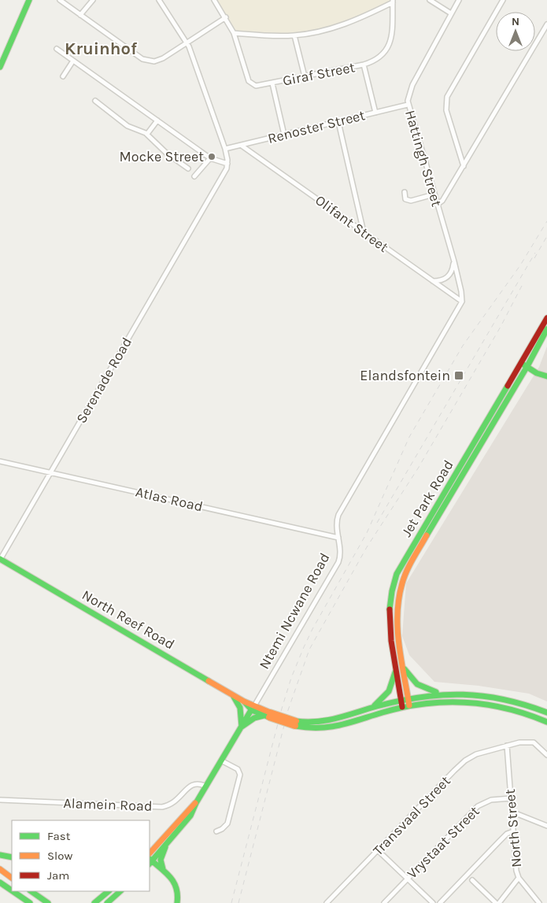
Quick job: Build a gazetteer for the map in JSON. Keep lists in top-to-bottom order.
{
  "streets": {
    "main road": ["Jet Park Road", "Ntemi Ncwane Road", "North Reef Road"],
    "street": [
      "Giraf Street",
      "Renoster Street",
      "Hattingh Street",
      "Olifant Street",
      "Serenade Road",
      "Atlas Road",
      "Alamein Road",
      "Transvaal Street",
      "North Street",
      "Vrystaat Street"
    ]
  },
  "crossings": [
    ["Renoster Street", "Hattingh Street"],
    ["Renoster Street", "Olifant Street"],
    ["Hattingh Street", "Olifant Street"],
    ["Hattingh Street", "Ntemi Ncwane Road"],
    ["Olifant Street", "Ntemi Ncwane Road"],
    ["Serenade Road", "Atlas Road"],
    ["Serenade Road", "North Reef Road"],
    ["Jet Park Road", "North Reef Road"],
    ["Atlas Road", "Ntemi Ncwane Road"],
    ["Ntemi Ncwane Road", "North Reef Road"],
    ["Ntemi Ncwane Road", "Alamein Road"],
    ["Transvaal Street", "North Street"],
    ["North Street", "Vrystaat Street"]
  ],
  "districts": ["Kruinhof"],
  "places": {
    "other": ["Mocke Street"],
    "transit": ["Elandsfontein"]
  },
  "legend": ["Fast", "Slow", "Jam"],
  "north": "top"
}
